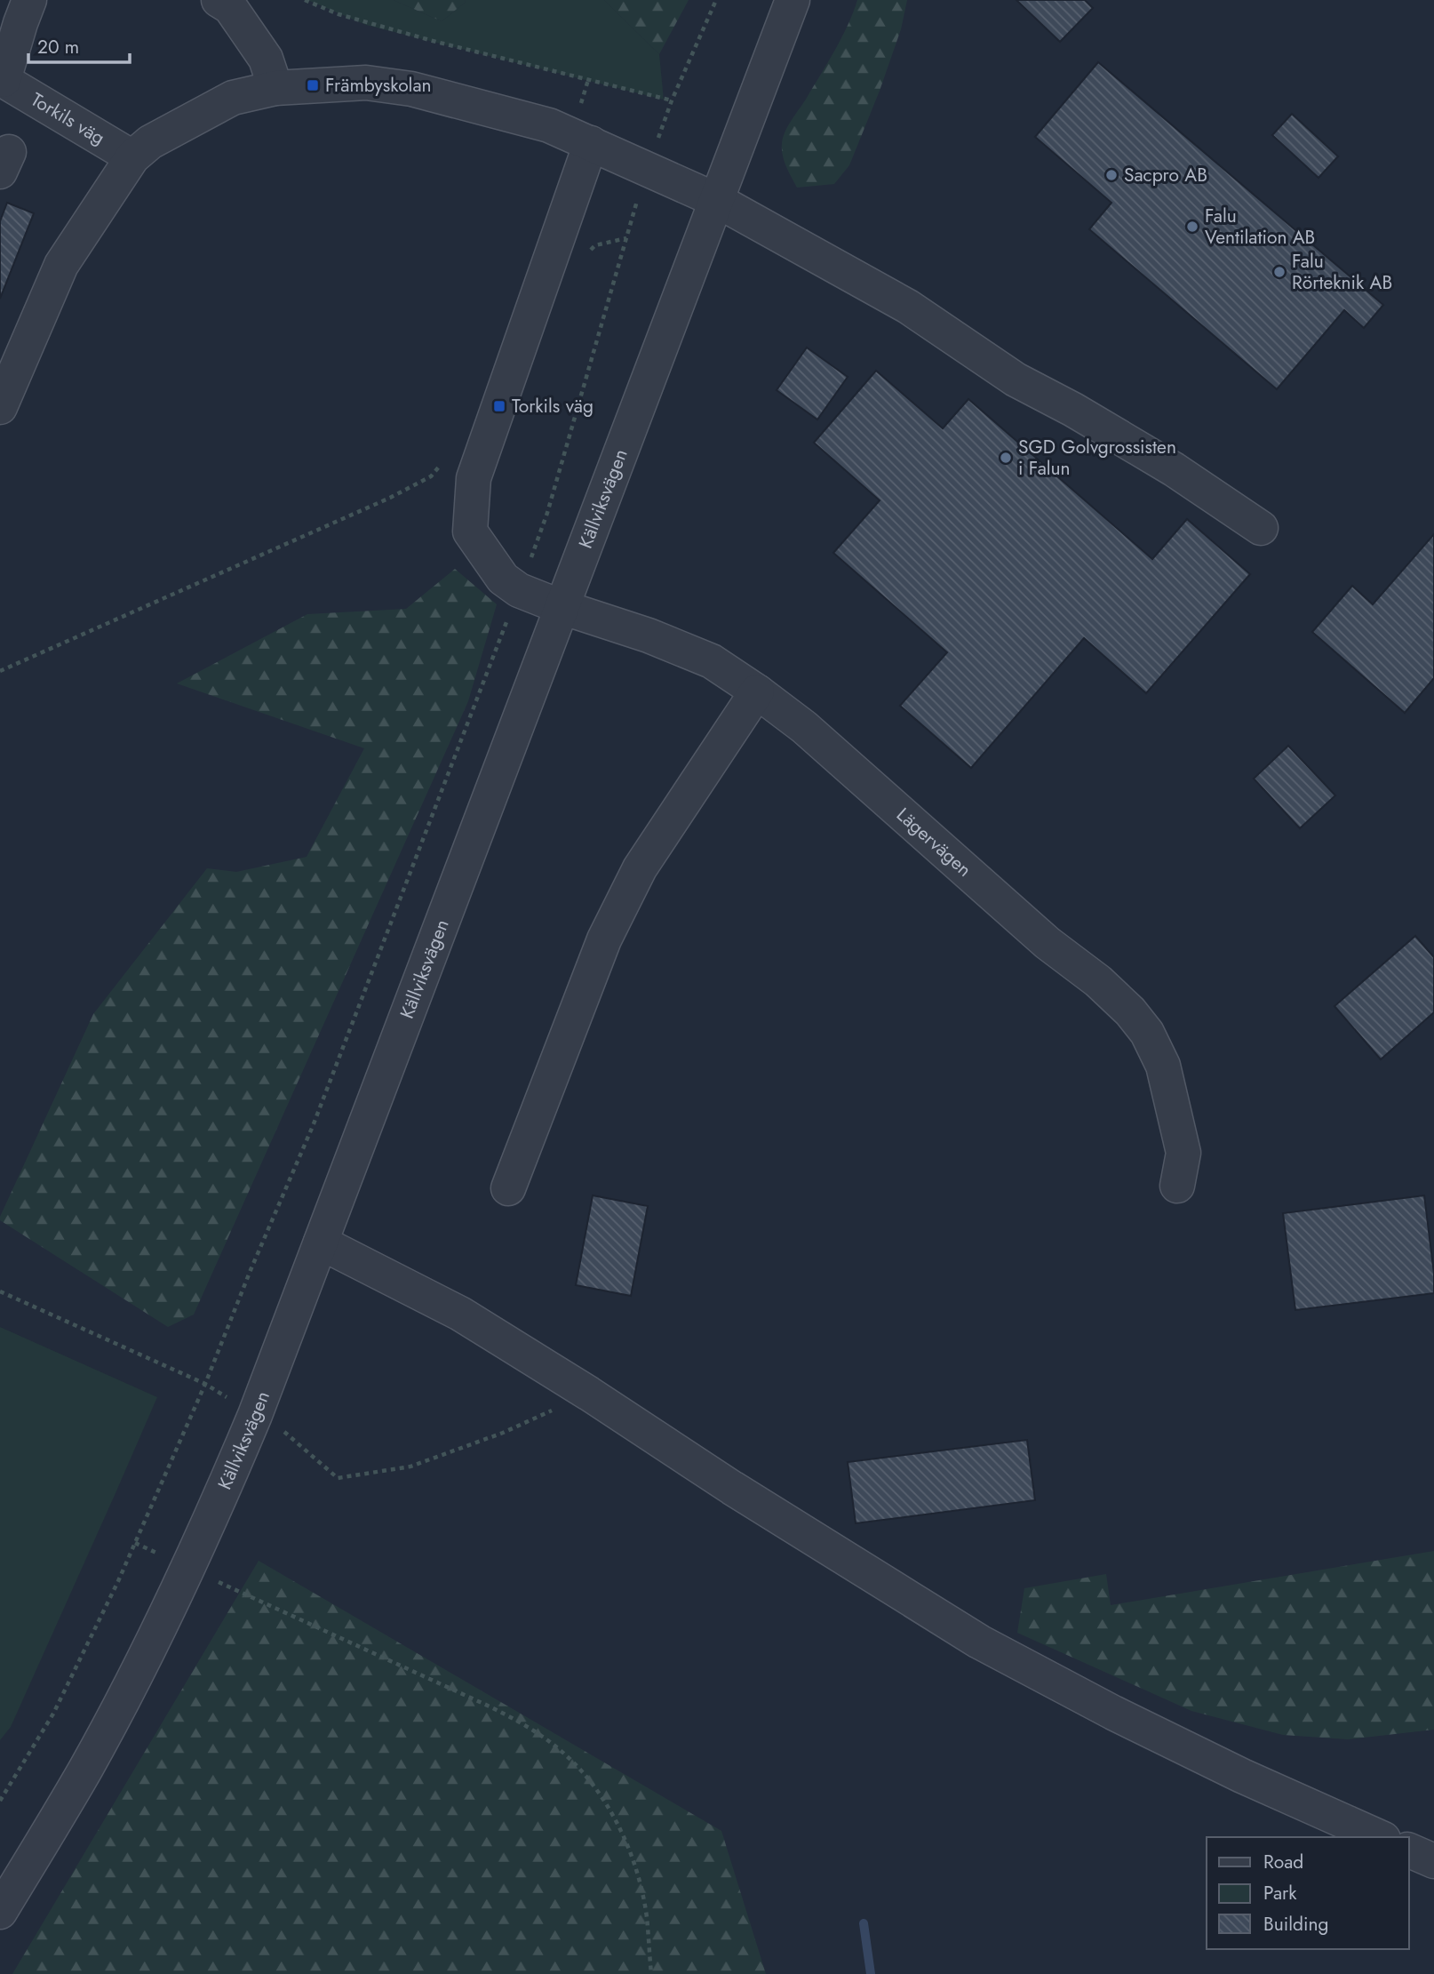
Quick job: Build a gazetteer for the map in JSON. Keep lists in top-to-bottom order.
{
  "streets": {
    "street": ["Torkils väg", "Källviksvägen", "Lägervägen"]
  },
  "crossings": [
    ["Källviksvägen", "Lägervägen"]
  ],
  "places": {
    "transit": ["Främbyskolan", "Torkils väg"],
    "other": [
      "Sacpro AB",
      "Falu Ventilation AB",
      "Falu Rörteknik AB",
      "SGD Golvgrossisten i Falun"
    ]
  },
  "legend": ["Road", "Park", "Building"],
  "scale_bar": "20 m"
}
